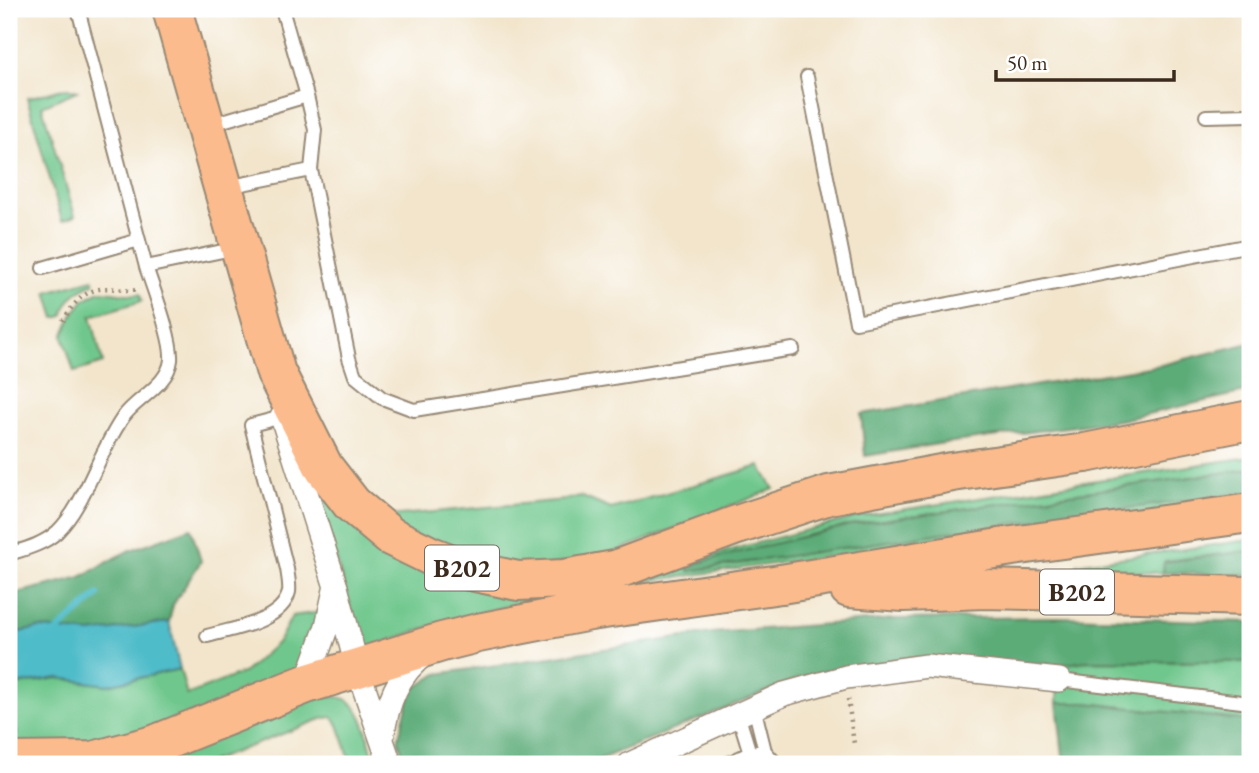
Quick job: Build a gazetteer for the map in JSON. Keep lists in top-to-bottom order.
{
  "streets": {
    "highway": ["B202"]
  },
  "scale_bar": "50 m"
}
